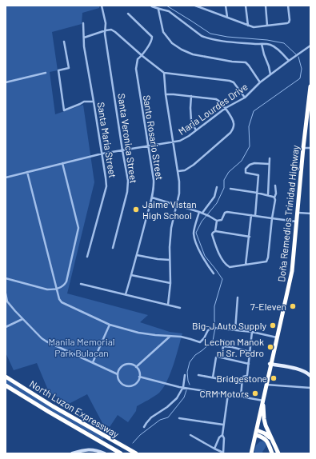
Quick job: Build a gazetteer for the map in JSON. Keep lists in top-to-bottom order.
{
  "streets": {
    "highway": ["Doña Remedios Trinidad Highway", "North Luzon Expressway"],
    "street": [
      "Maria Lourdes Drive",
      "Santo Rosario Street",
      "Santa Veronica Street",
      "Santa Maria Street"
    ]
  },
  "crossings": [
    ["Maria Lourdes Drive", "Santo Rosario Street"],
    ["Maria Lourdes Drive", "Santa Veronica Street"],
    ["Maria Lourdes Drive", "Santa Maria Street"]
  ],
  "parks": ["Manila Memorial Park Bulacan"],
  "places": [
    "Jaime Vistan High School",
    "7-Eleven",
    "Big-J Auto Supply",
    "Lechon Manok ni Sr. Pedro",
    "Bridgestone",
    "CRM Motors"
  ]
}
